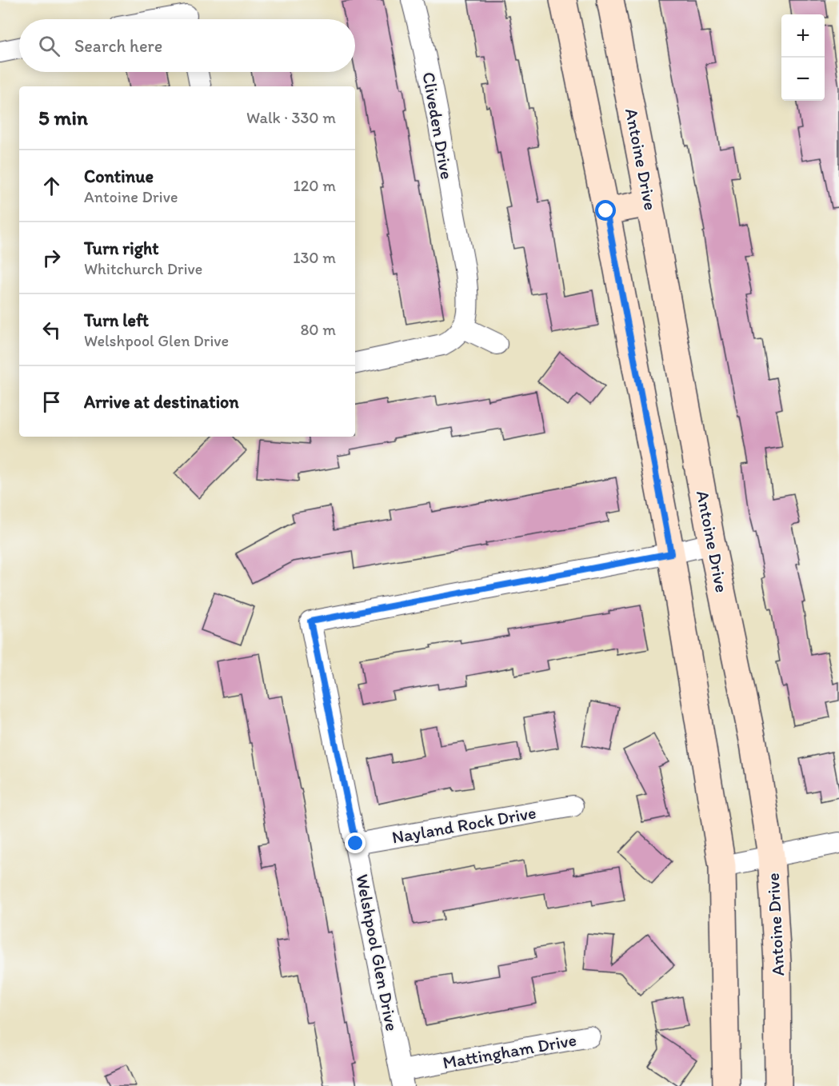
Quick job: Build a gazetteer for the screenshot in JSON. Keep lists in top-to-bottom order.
{
  "streets": {
    "main road": ["Antoine Drive"],
    "street": [
      "Cliveden Drive",
      "Nayland Rock Drive",
      "Welshpool Glen Drive",
      "Mattingham Drive"
    ]
  },
  "crossings": [
    ["Nayland Rock Drive", "Welshpool Glen Drive"],
    ["Welshpool Glen Drive", "Mattingham Drive"]
  ],
  "page": {
    "map_buttons": ["+", "−"],
    "search": "Search here",
    "heading": ["5 min", "Walk · 330 m"],
    "list": [
      ["Continue", "Antoine Drive", "120 m"],
      ["Turn right", "Whitchurch Drive", "130 m"],
      ["Turn left", "Welshpool Glen Drive", "80 m"],
      "Arrive at destination"
    ]
  }
}
